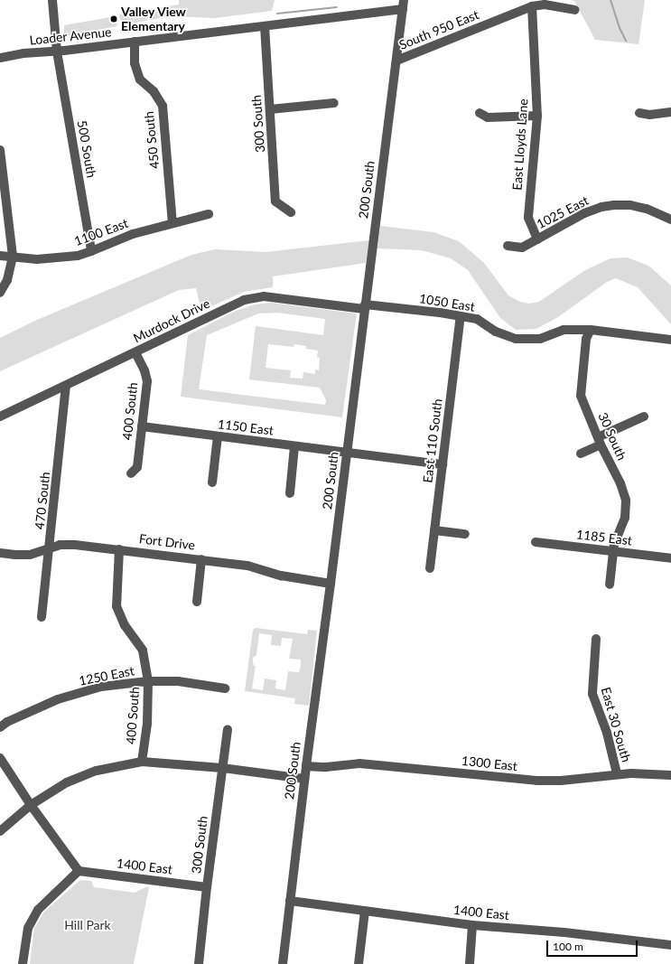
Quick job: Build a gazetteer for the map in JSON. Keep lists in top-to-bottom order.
{
  "streets": {
    "street": [
      "South 950 East",
      "Loader Avenue",
      "300 South",
      "450 South",
      "East Lloyds Lane",
      "500 South",
      "200 South",
      "1025 East",
      "1100 East",
      "1050 East",
      "Murdock Drive",
      "400 South",
      "1150 East",
      "30 South",
      "East 110 South",
      "470 South",
      "1185 East",
      "Fort Drive",
      "1250 East",
      "East 30 South",
      "1300 East",
      "1400 East"
    ]
  },
  "crossings": [
    ["South 950 East", "East Lloyds Lane"],
    ["South 950 East", "200 South"],
    ["Loader Avenue", "300 South"],
    ["Loader Avenue", "450 South"],
    ["Loader Avenue", "500 South"],
    ["Loader Avenue", "200 South"],
    ["300 South", "1400 East"],
    ["450 South", "1100 East"],
    ["East Lloyds Lane", "1025 East"],
    ["500 South", "1100 East"],
    ["200 South", "1050 East"],
    ["200 South", "Murdock Drive"],
    ["200 South", "1150 East"],
    ["200 South", "Fort Drive"],
    ["200 South", "1300 East"],
    ["200 South", "1400 East"],
    ["1050 East", "Murdock Drive"],
    ["1050 East", "30 South"],
    ["1050 East", "East 110 South"],
    ["Murdock Drive", "400 South"],
    ["Murdock Drive", "470 South"],
    ["400 South", "1150 East"],
    ["400 South", "Fort Drive"],
    ["400 South", "1250 East"],
    ["1150 East", "East 110 South"],
    ["30 South", "1185 East"],
    ["470 South", "Fort Drive"],
    ["East 30 South", "1300 East"]
  ],
  "parks": ["Hill Park"],
  "places": ["Valley View Elementary"],
  "scale_bar": "100 m"
}
